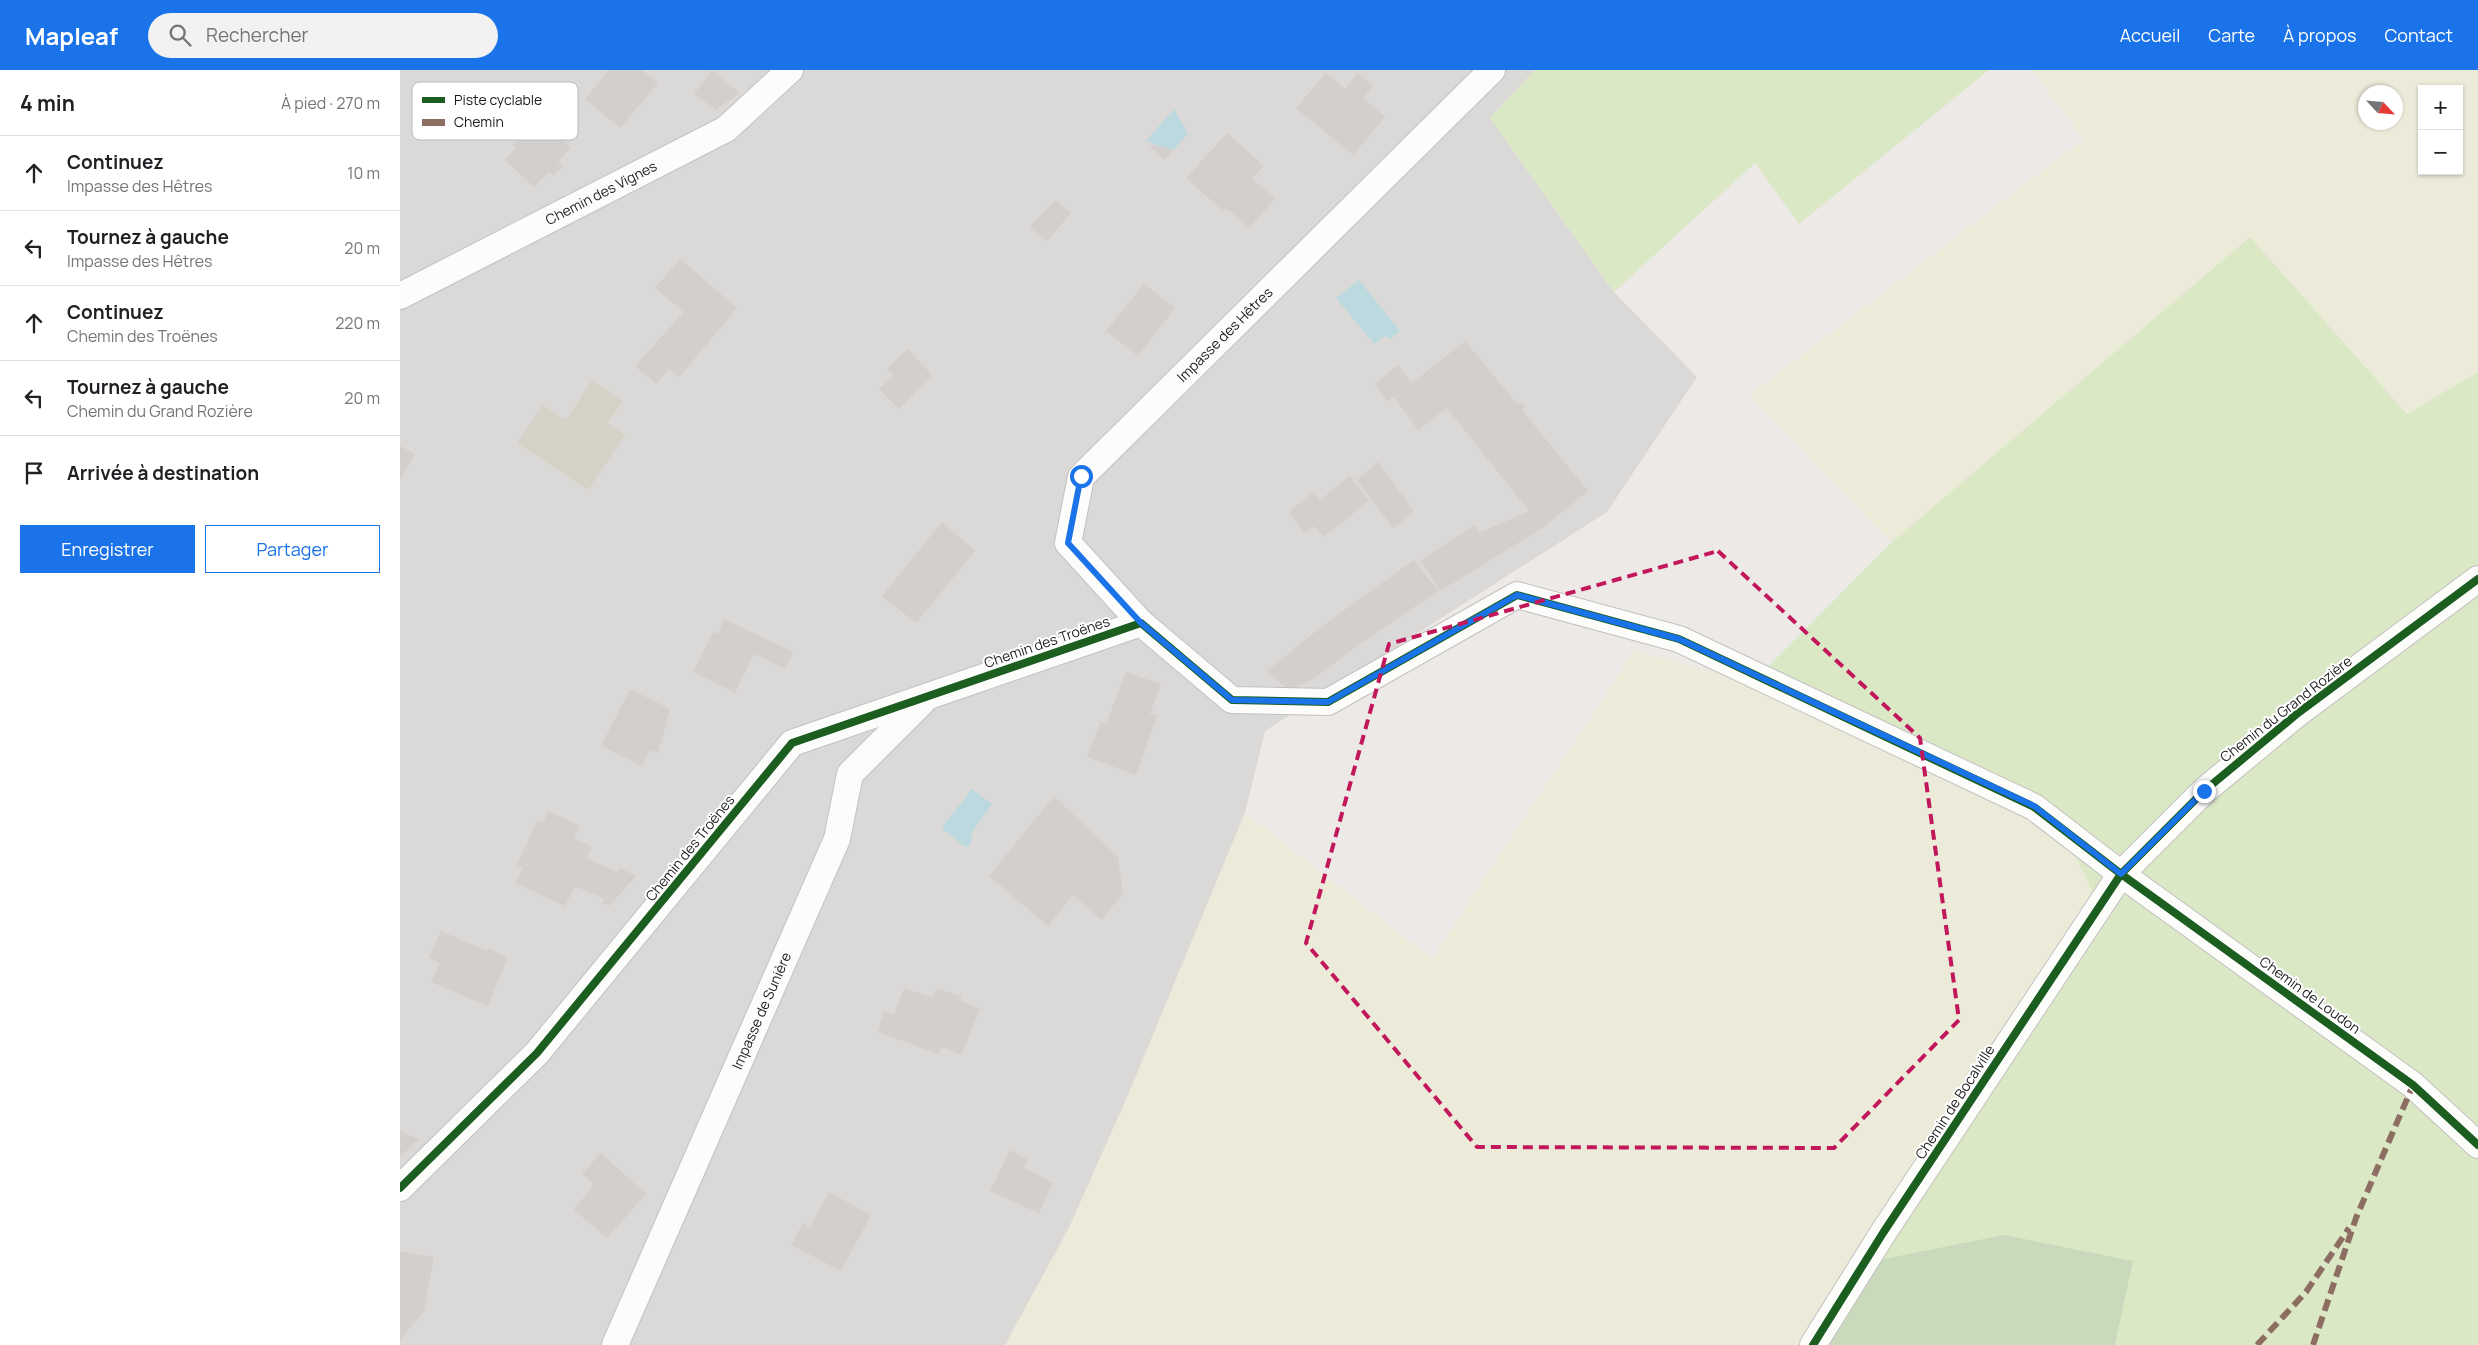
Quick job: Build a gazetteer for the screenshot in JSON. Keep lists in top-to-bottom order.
{
  "streets": {
    "street": [
      "Chemin des Vignes",
      "Impasse des Hêtres",
      "Chemin des Troënes",
      "Chemin du Grand Rozière",
      "Chemin de Loudon",
      "Impasse de Sunière",
      "Chemin de Bocalville"
    ]
  },
  "crossings": [
    ["Impasse des Hêtres", "Chemin des Troënes"],
    ["Chemin des Troënes", "Impasse de Sunière"],
    ["Chemin du Grand Rozière", "Chemin de Loudon"],
    ["Chemin du Grand Rozière", "Chemin de Bocalville"],
    ["Chemin de Loudon", "Chemin de Bocalville"]
  ],
  "legend": ["Piste cyclable", "Chemin"],
  "north": "bottom right",
  "page": {
    "header": "Mapleaf",
    "search": "Rechercher",
    "nav": [
      "Accueil",
      "Carte",
      "À propos",
      "Contact"
    ],
    "heading": ["4 min", "À pied · 270 m"],
    "map_buttons": ["+", "−"],
    "list": [
      ["Continuez", "Impasse des Hêtres", "10 m"],
      ["Tournez à gauche", "Impasse des Hêtres", "20 m"],
      ["Continuez", "Chemin des Troënes", "220 m"],
      ["Tournez à gauche", "Chemin du Grand Rozière", "20 m"],
      "Arrivée à destination"
    ],
    "buttons": ["Enregistrer", "Partager"]
  }
}
